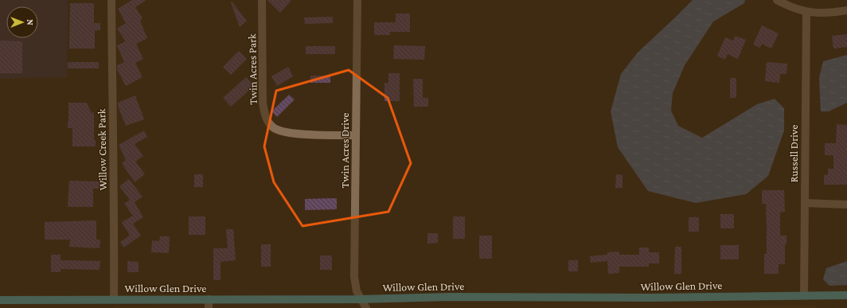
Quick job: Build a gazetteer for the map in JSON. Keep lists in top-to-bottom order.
{
  "streets": {
    "main road": ["Willow Glen Drive"],
    "street": [
      "Twin Acres Park",
      "Willow Creek Park",
      "Twin Acres Drive",
      "Russell Drive"
    ]
  },
  "crossings": [
    ["Twin Acres Park", "Twin Acres Drive"],
    ["Willow Creek Park", "Willow Glen Drive"],
    ["Twin Acres Drive", "Willow Glen Drive"],
    ["Russell Drive", "Willow Glen Drive"]
  ],
  "north": "right"
}
